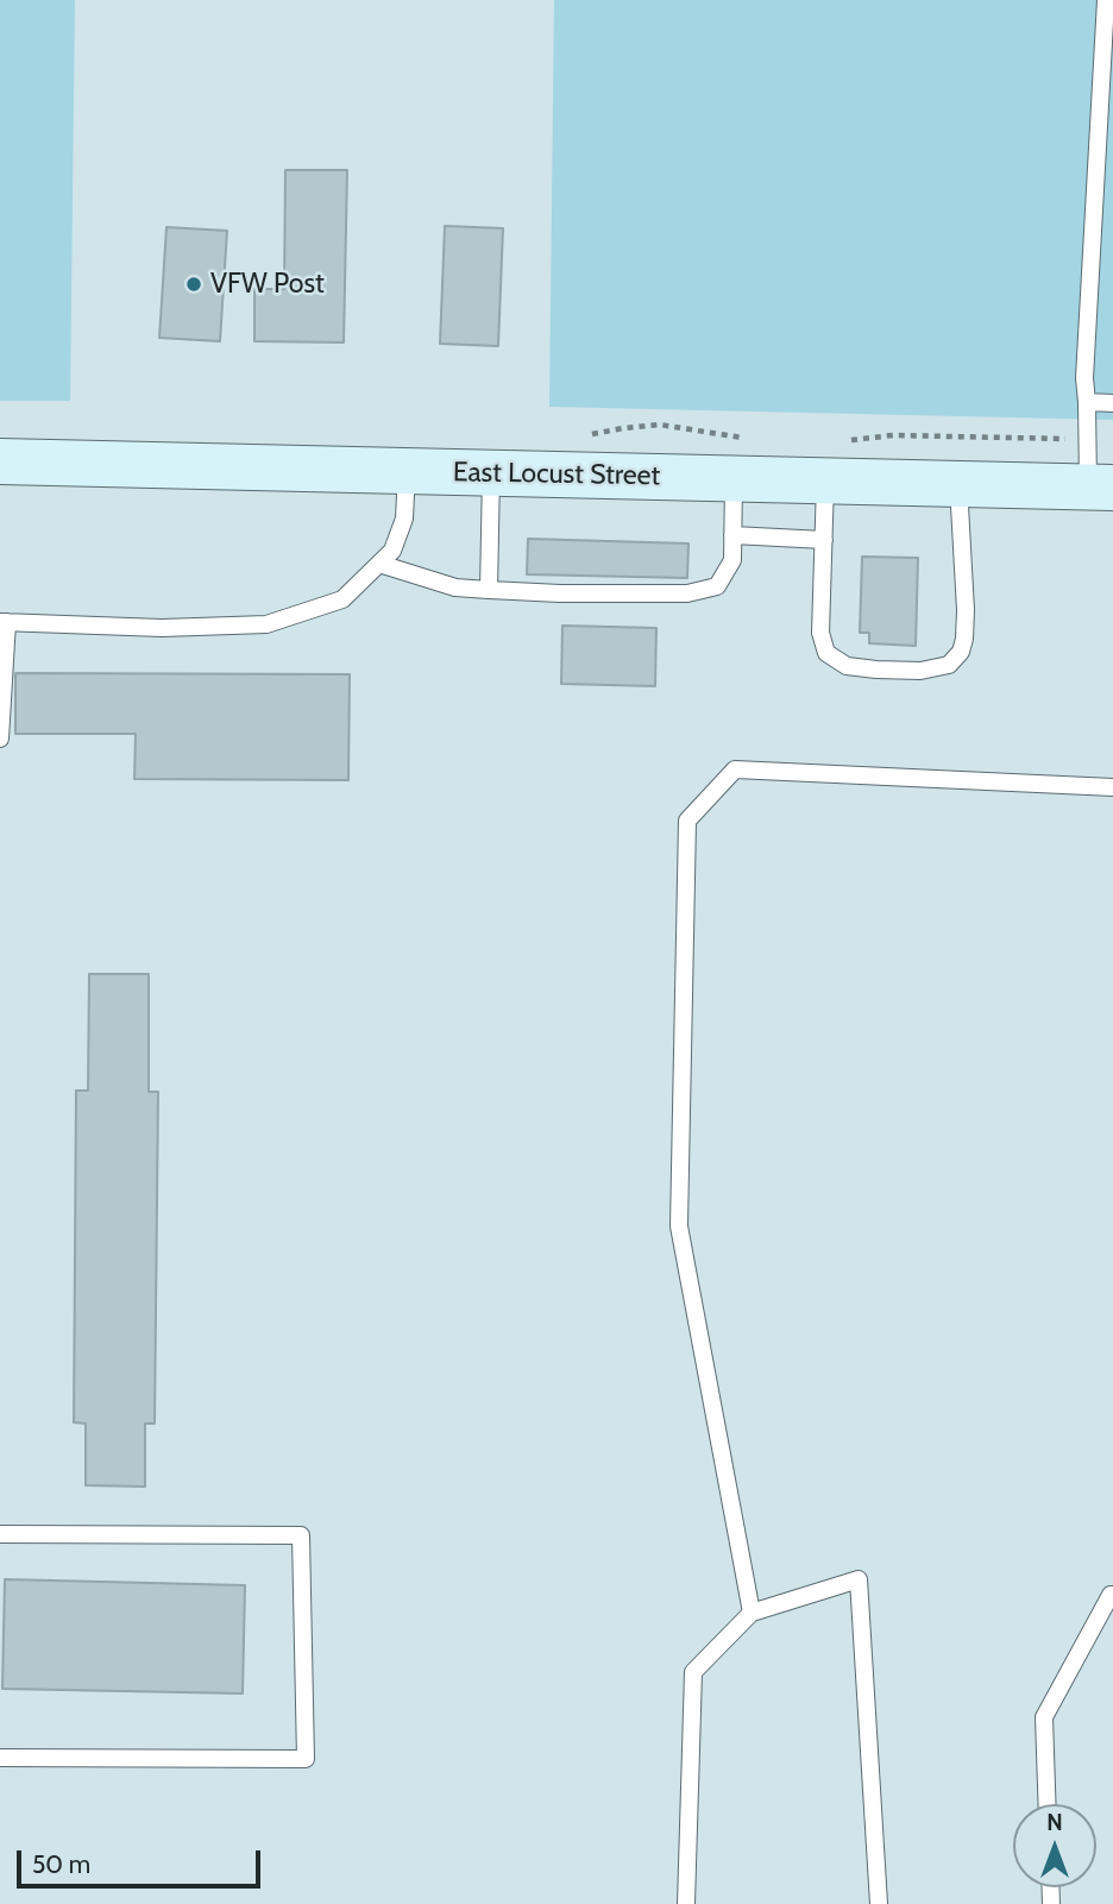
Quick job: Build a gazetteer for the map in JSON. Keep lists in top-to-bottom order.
{
  "streets": {
    "main road": ["East Locust Street"]
  },
  "places": ["VFW Post"],
  "scale_bar": "50 m",
  "north": "top"
}
